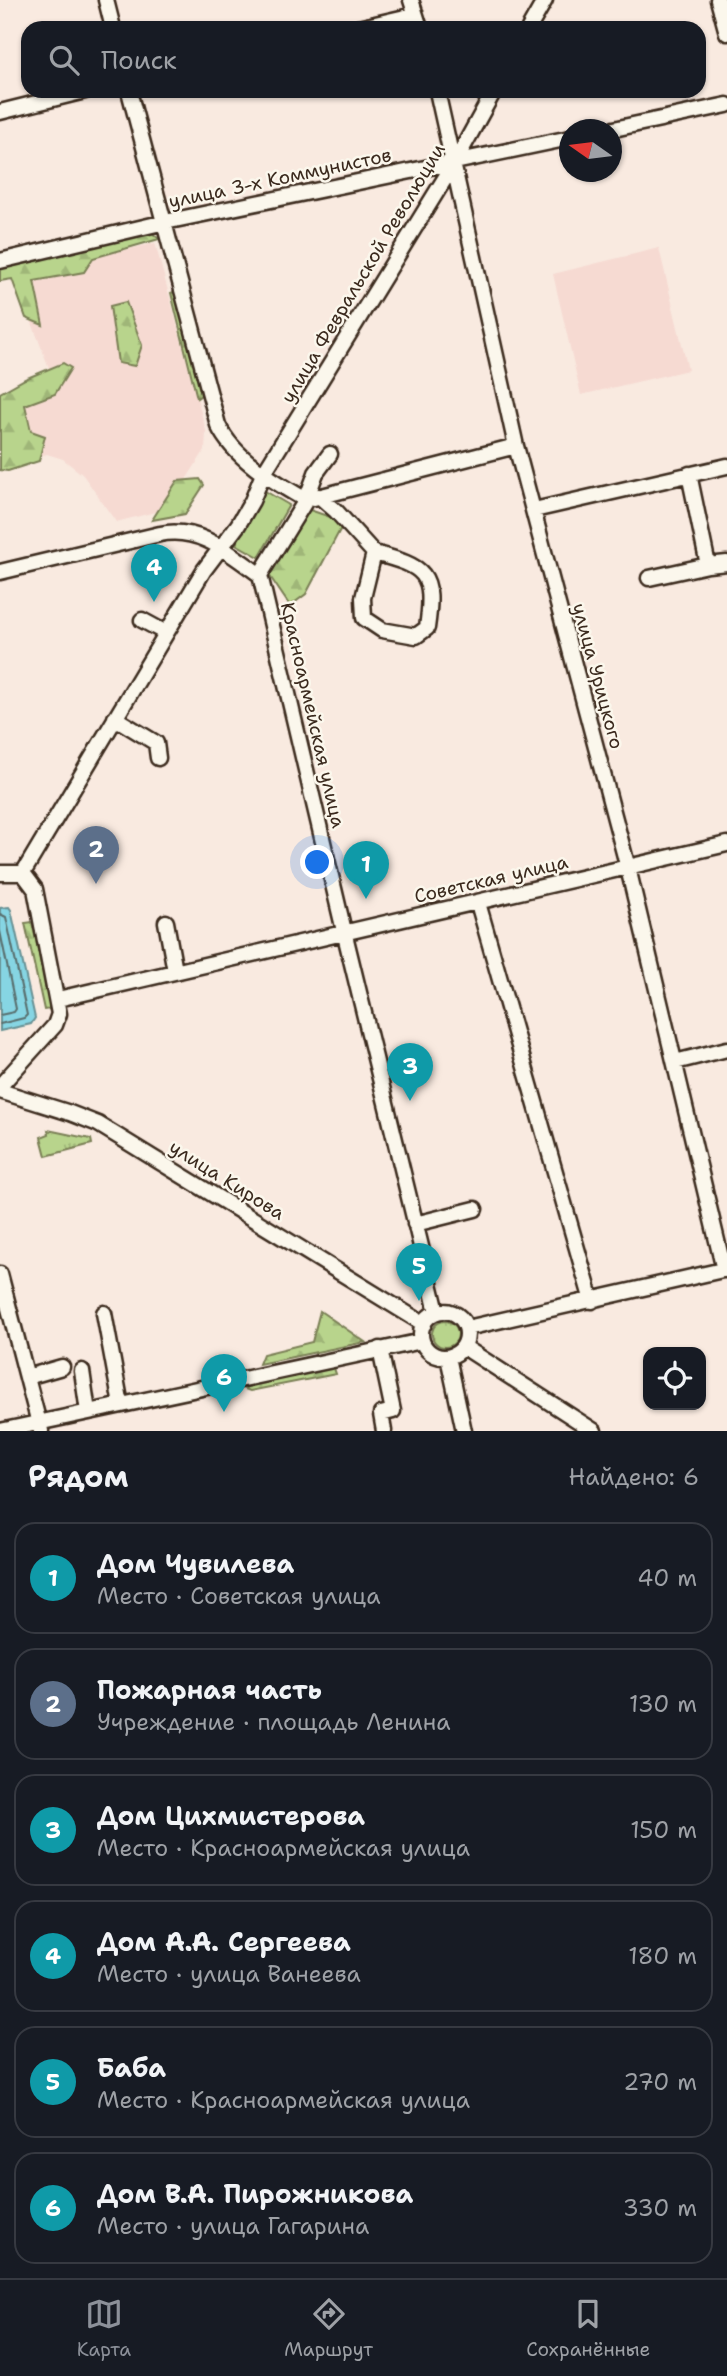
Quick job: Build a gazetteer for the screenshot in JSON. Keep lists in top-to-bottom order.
{
  "streets": {
    "street": [
      "улица 3-х Коммунистов",
      "улица Февральской Революции",
      "улица Урицкого",
      "Красноармейская улица",
      "Советская улица",
      "улица Кирова"
    ]
  },
  "crossings": [
    ["улица 3-х Коммунистов", "улица Февральской Революции"],
    ["улица 3-х Коммунистов", "улица Урицкого"],
    ["улица Февральской Революции", "улица Урицкого"],
    ["улица Урицкого", "Советская улица"],
    ["Красноармейская улица", "Советская улица"],
    ["Красноармейская улица", "улица Кирова"]
  ],
  "north": "left",
  "page": {
    "search": "Поиск",
    "pins": [
      "4",
      "2",
      "1",
      "3",
      "5",
      "6"
    ],
    "heading": ["Рядом", "Найдено: 6"],
    "list": [
      {
        "mark": "1",
        "name": "Дом Чувилева",
        "note": "Место · Советская улица",
        "value": "40 m"
      },
      {
        "mark": "2",
        "name": "Пожарная часть",
        "note": "Учреждение · площадь Ленина",
        "value": "130 m"
      },
      {
        "mark": "3",
        "name": "Дом Цихмистерова",
        "note": "Место · Красноармейская улица",
        "value": "150 m"
      },
      {
        "mark": "4",
        "name": "Дом А.А. Сергеева",
        "note": "Место · улица Ванеева",
        "value": "180 m"
      },
      {
        "mark": "5",
        "name": "Баба",
        "note": "Место · Красноармейская улица",
        "value": "270 m"
      },
      {
        "mark": "6",
        "name": "Дом В.А. Пирожникова",
        "note": "Место · улица Гагарина",
        "value": "330 m"
      }
    ],
    "nav": ["Карта", "Маршрут", "Сохранённые"]
  }
}
